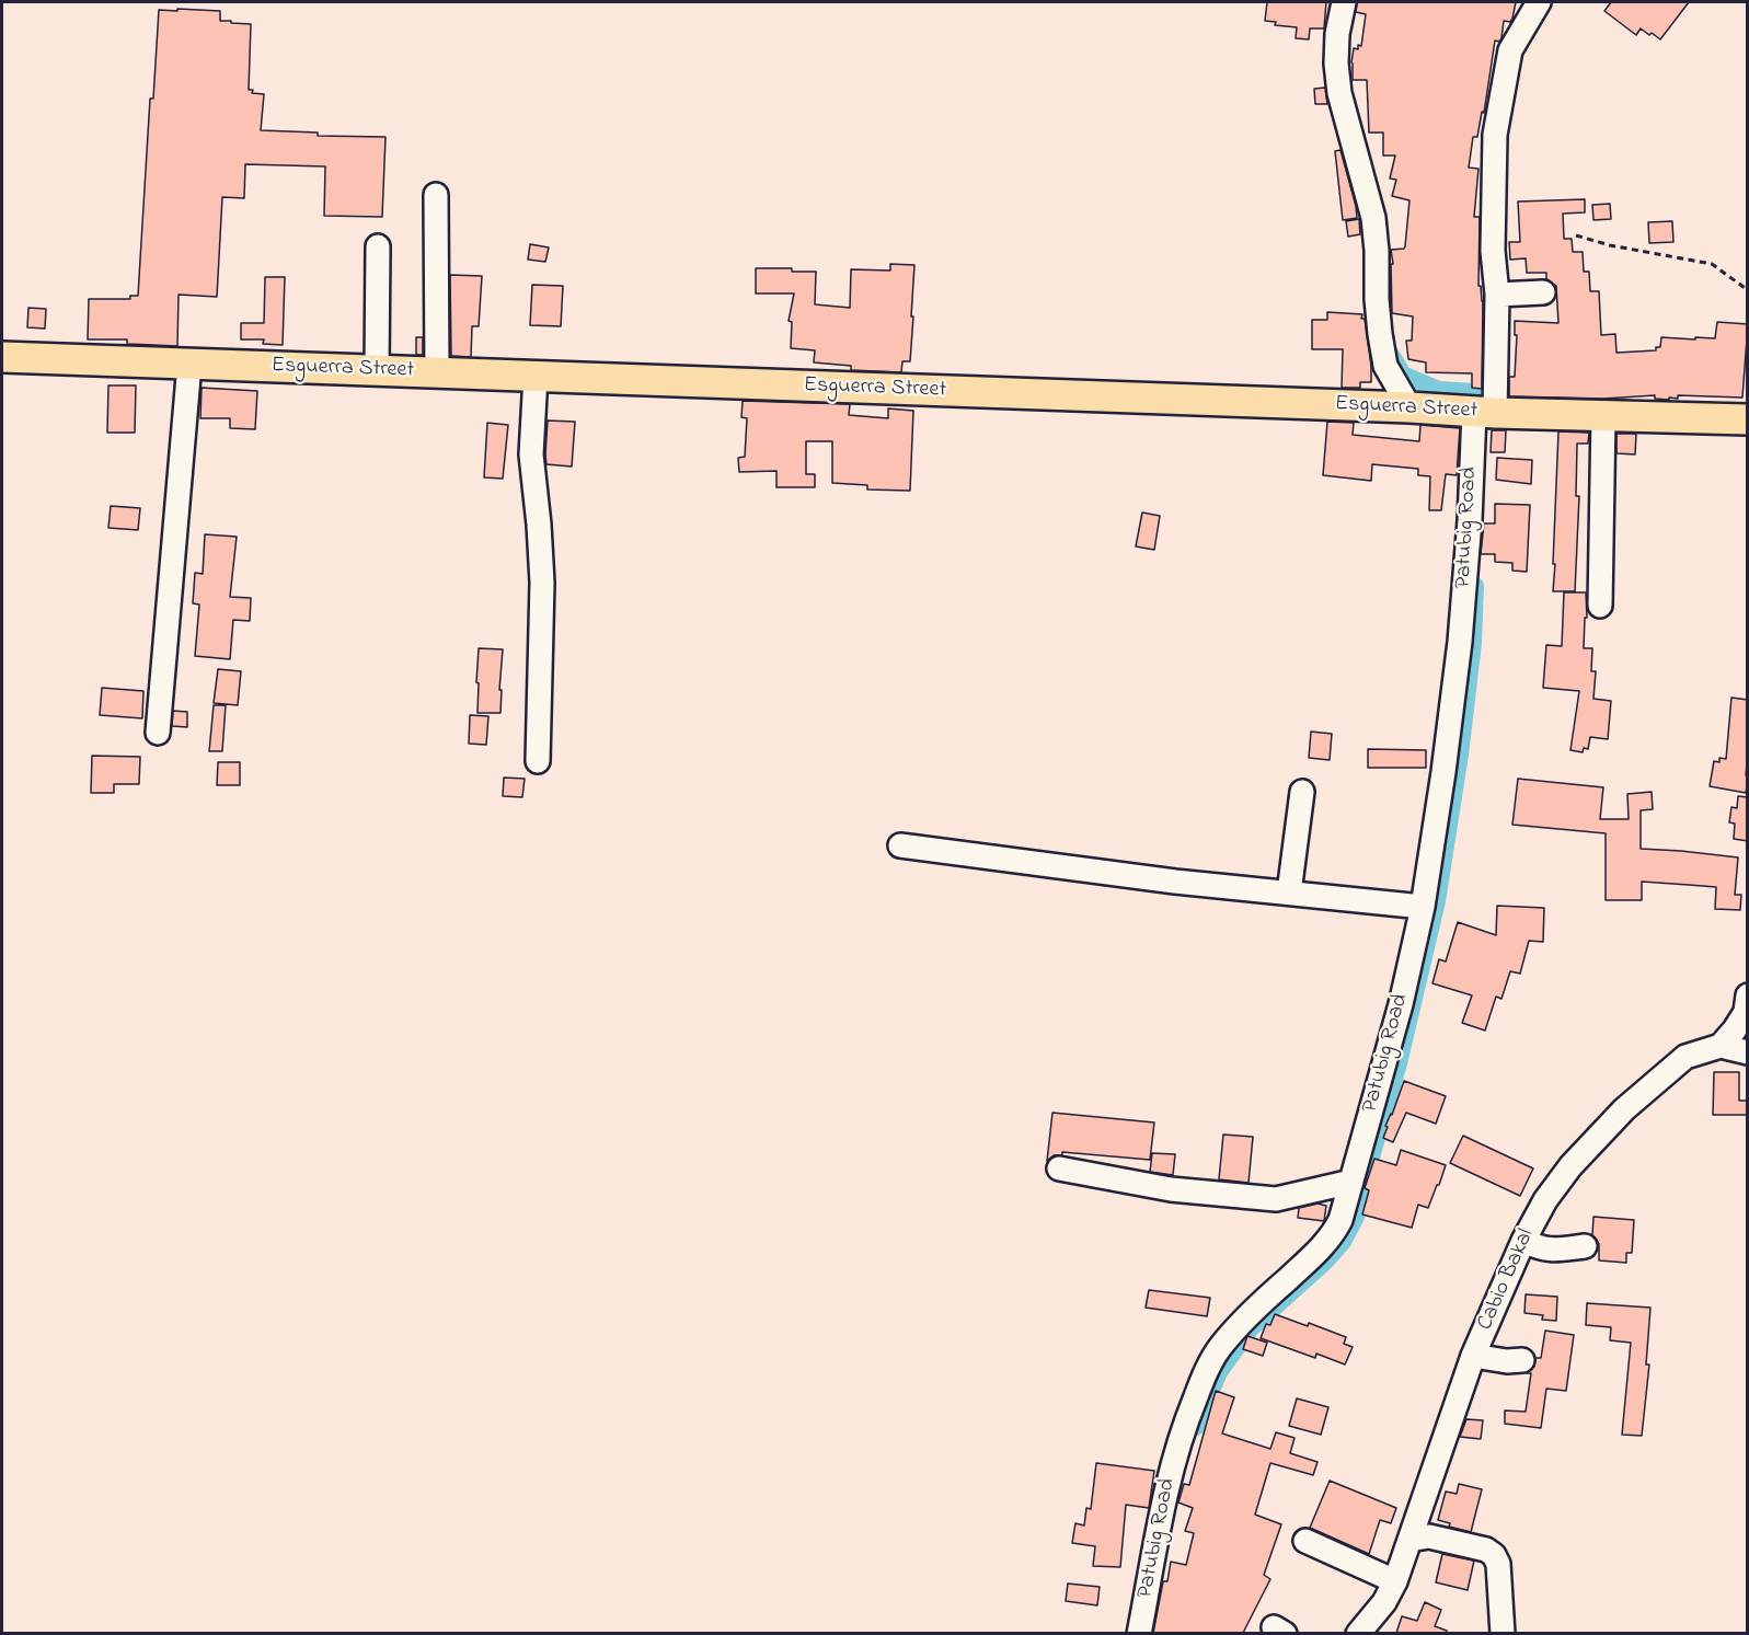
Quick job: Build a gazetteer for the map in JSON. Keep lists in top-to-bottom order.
{
  "streets": {
    "main road": ["Esguerra Street"],
    "street": ["Patubig Road", "Cabio Bakal"]
  },
  "crossings": [
    ["Esguerra Street", "Patubig Road"]
  ]
}
